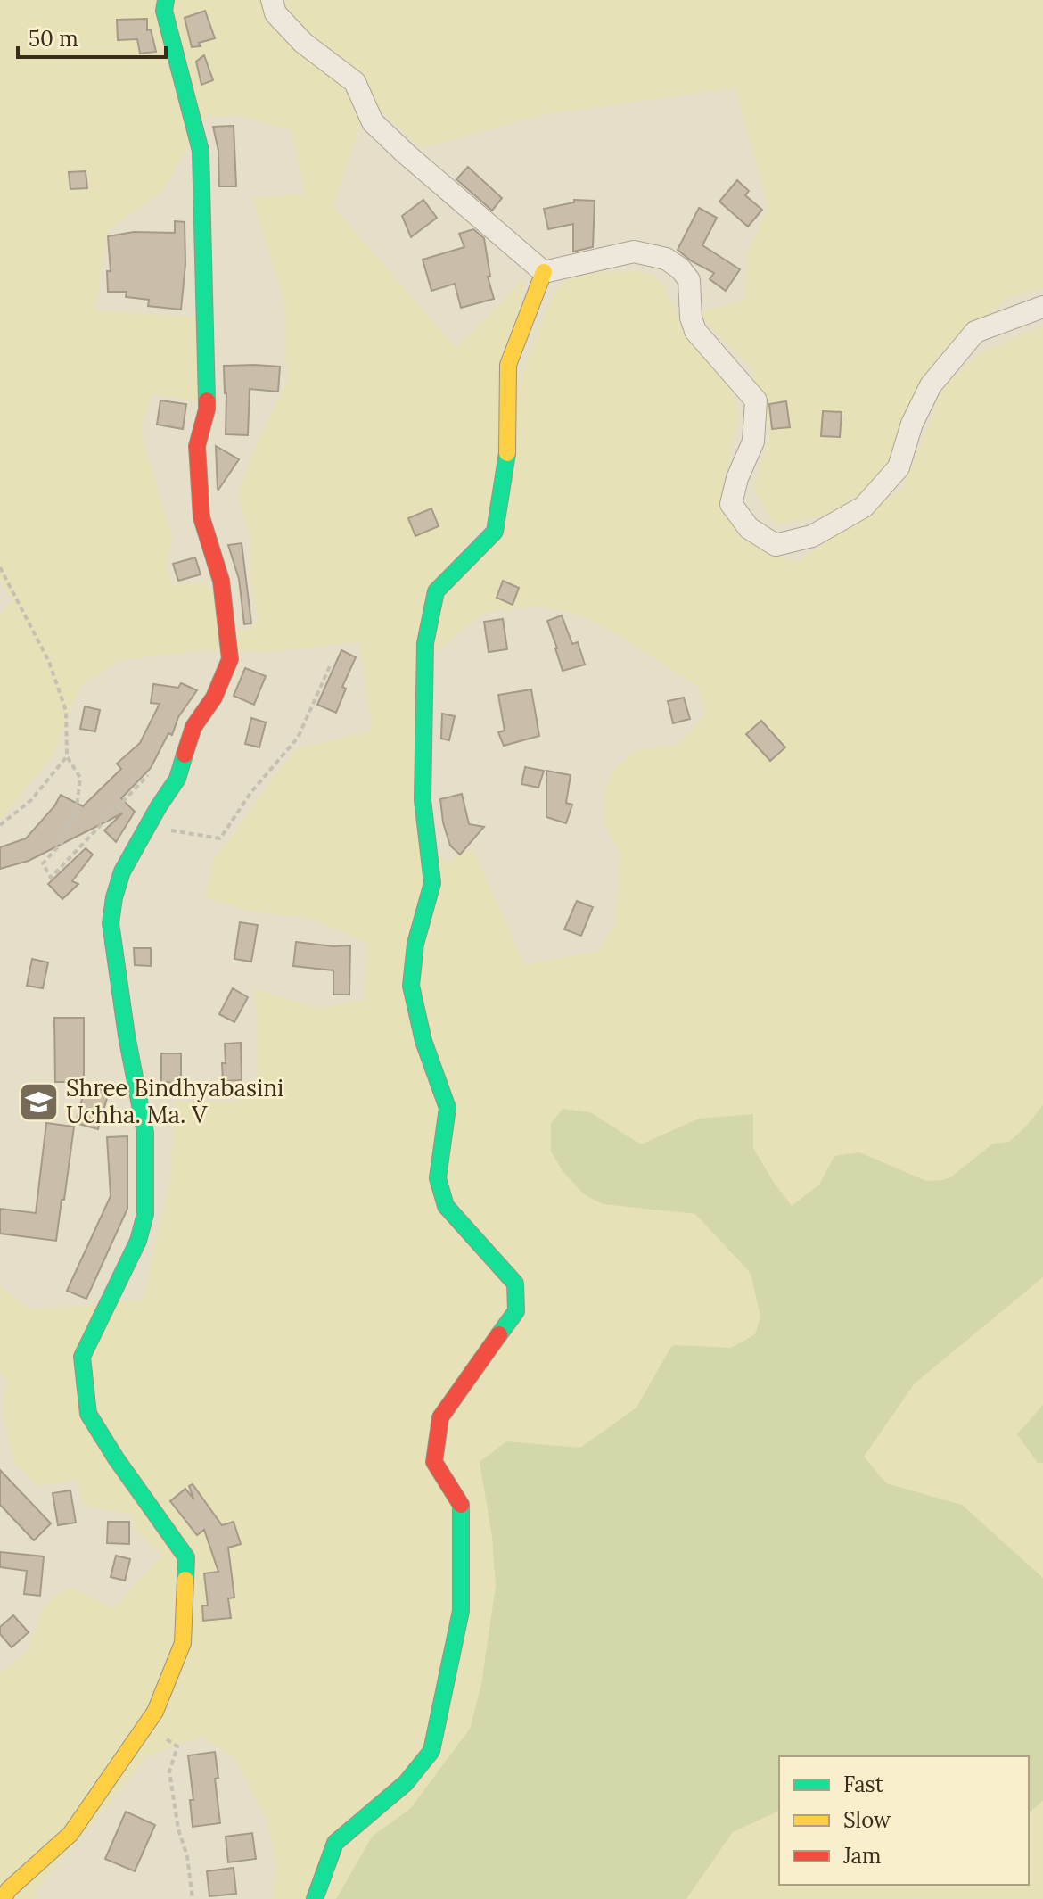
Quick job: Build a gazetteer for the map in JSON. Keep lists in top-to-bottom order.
{
  "places": {
    "school or university": ["Shree Bindhyabasini Uchha. Ma. V"]
  },
  "legend": ["Fast", "Slow", "Jam"],
  "scale_bar": "50 m"
}
